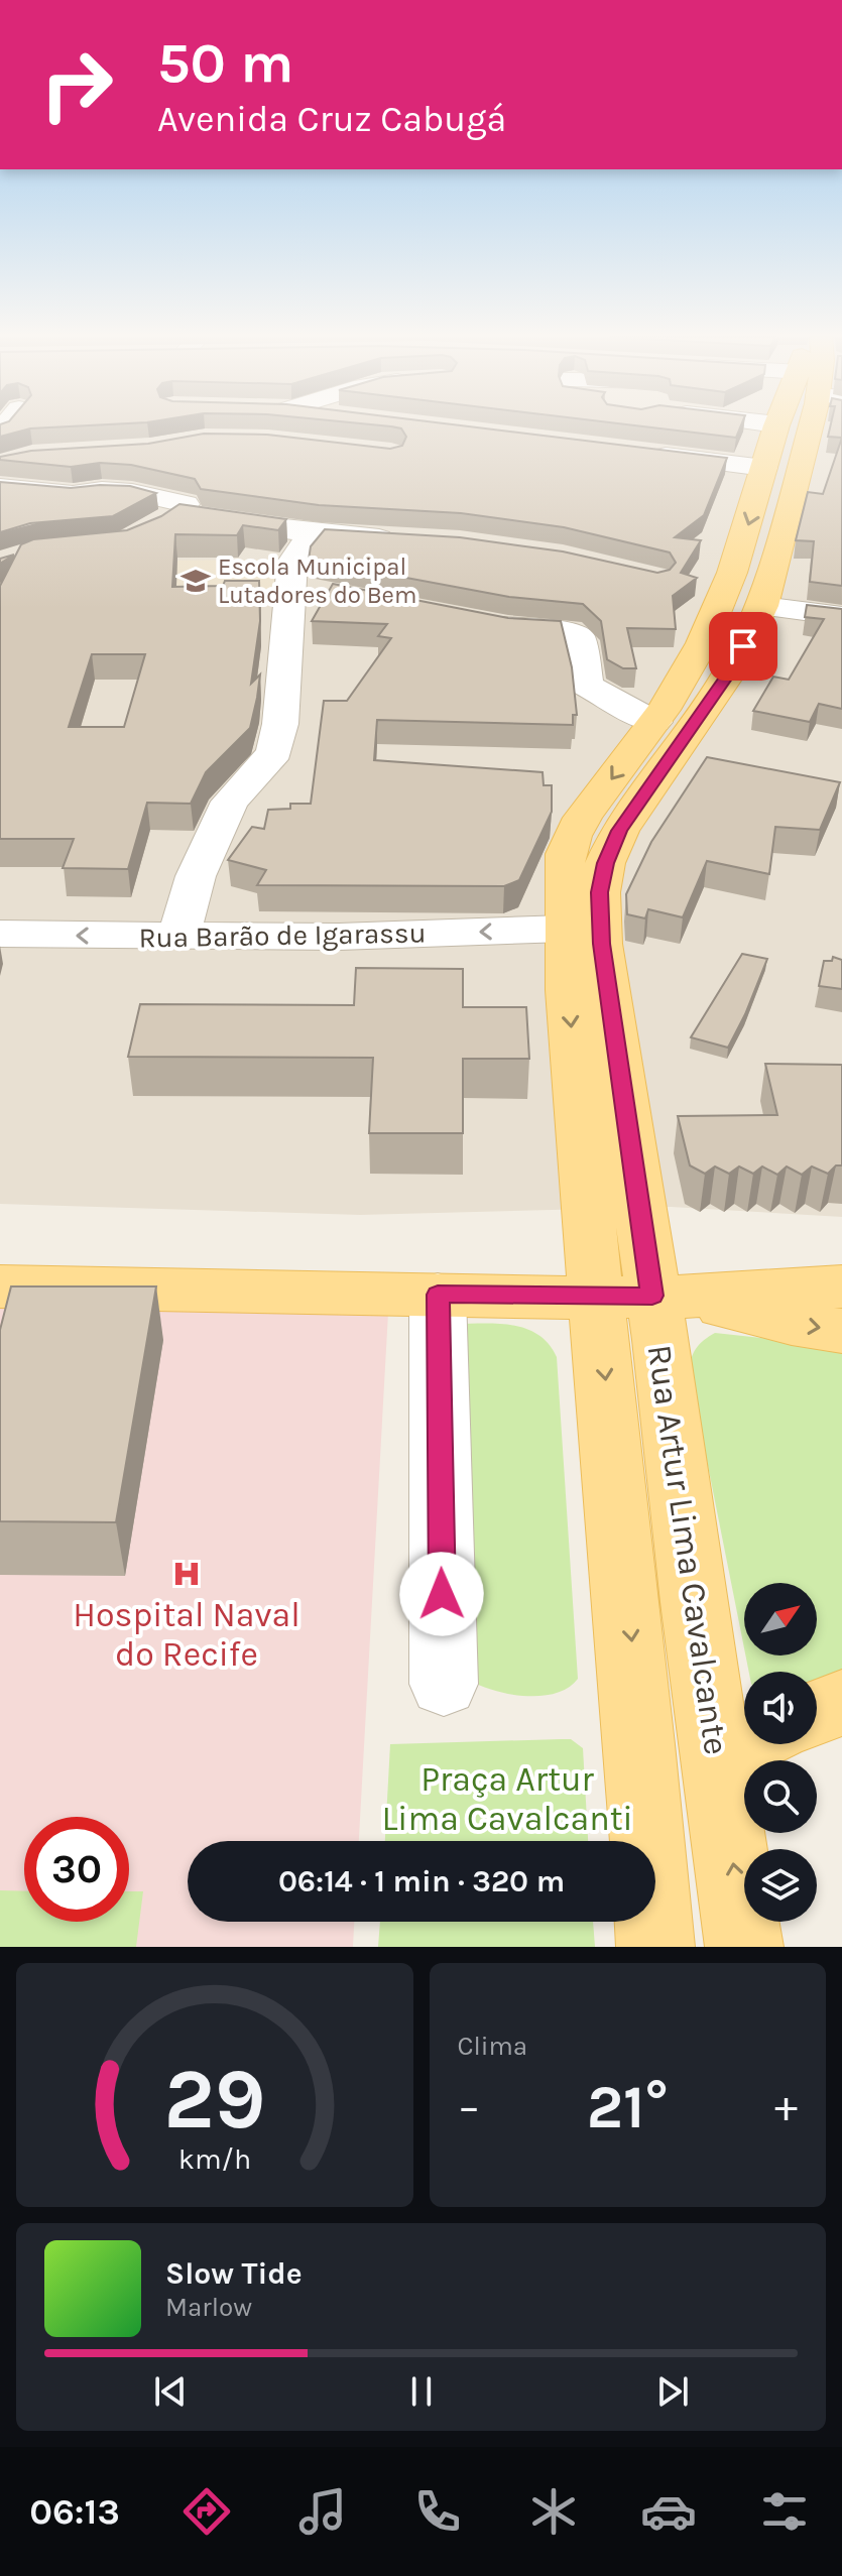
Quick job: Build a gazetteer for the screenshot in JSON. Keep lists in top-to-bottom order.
{
  "streets": {
    "main road": ["Rua Artur Lima Cavalcante"],
    "street": ["Rua Barão de Igarassu"]
  },
  "one_way": ["Rua Barão de Igarassu"],
  "parks": ["Praça Artur Lima Cavalcanti"],
  "places": {
    "school or university": ["Escola Municipal Lutadores do Bem"],
    "hospital": ["Hospital Naval do Recife"]
  },
  "north": "top right",
  "page": {
    "turn": ["50 m", "Avenida Cruz Cabugá"],
    "limit": "30",
    "trip": "06:14 · 1 min · 320 m",
    "tile": "Clima",
    "heat": ["−", "21°", "+"],
    "song": ["Slow Tide", "Marlow"],
    "tabs": "06:13",
    "gauge": ["29", "km/h"]
  }
}
